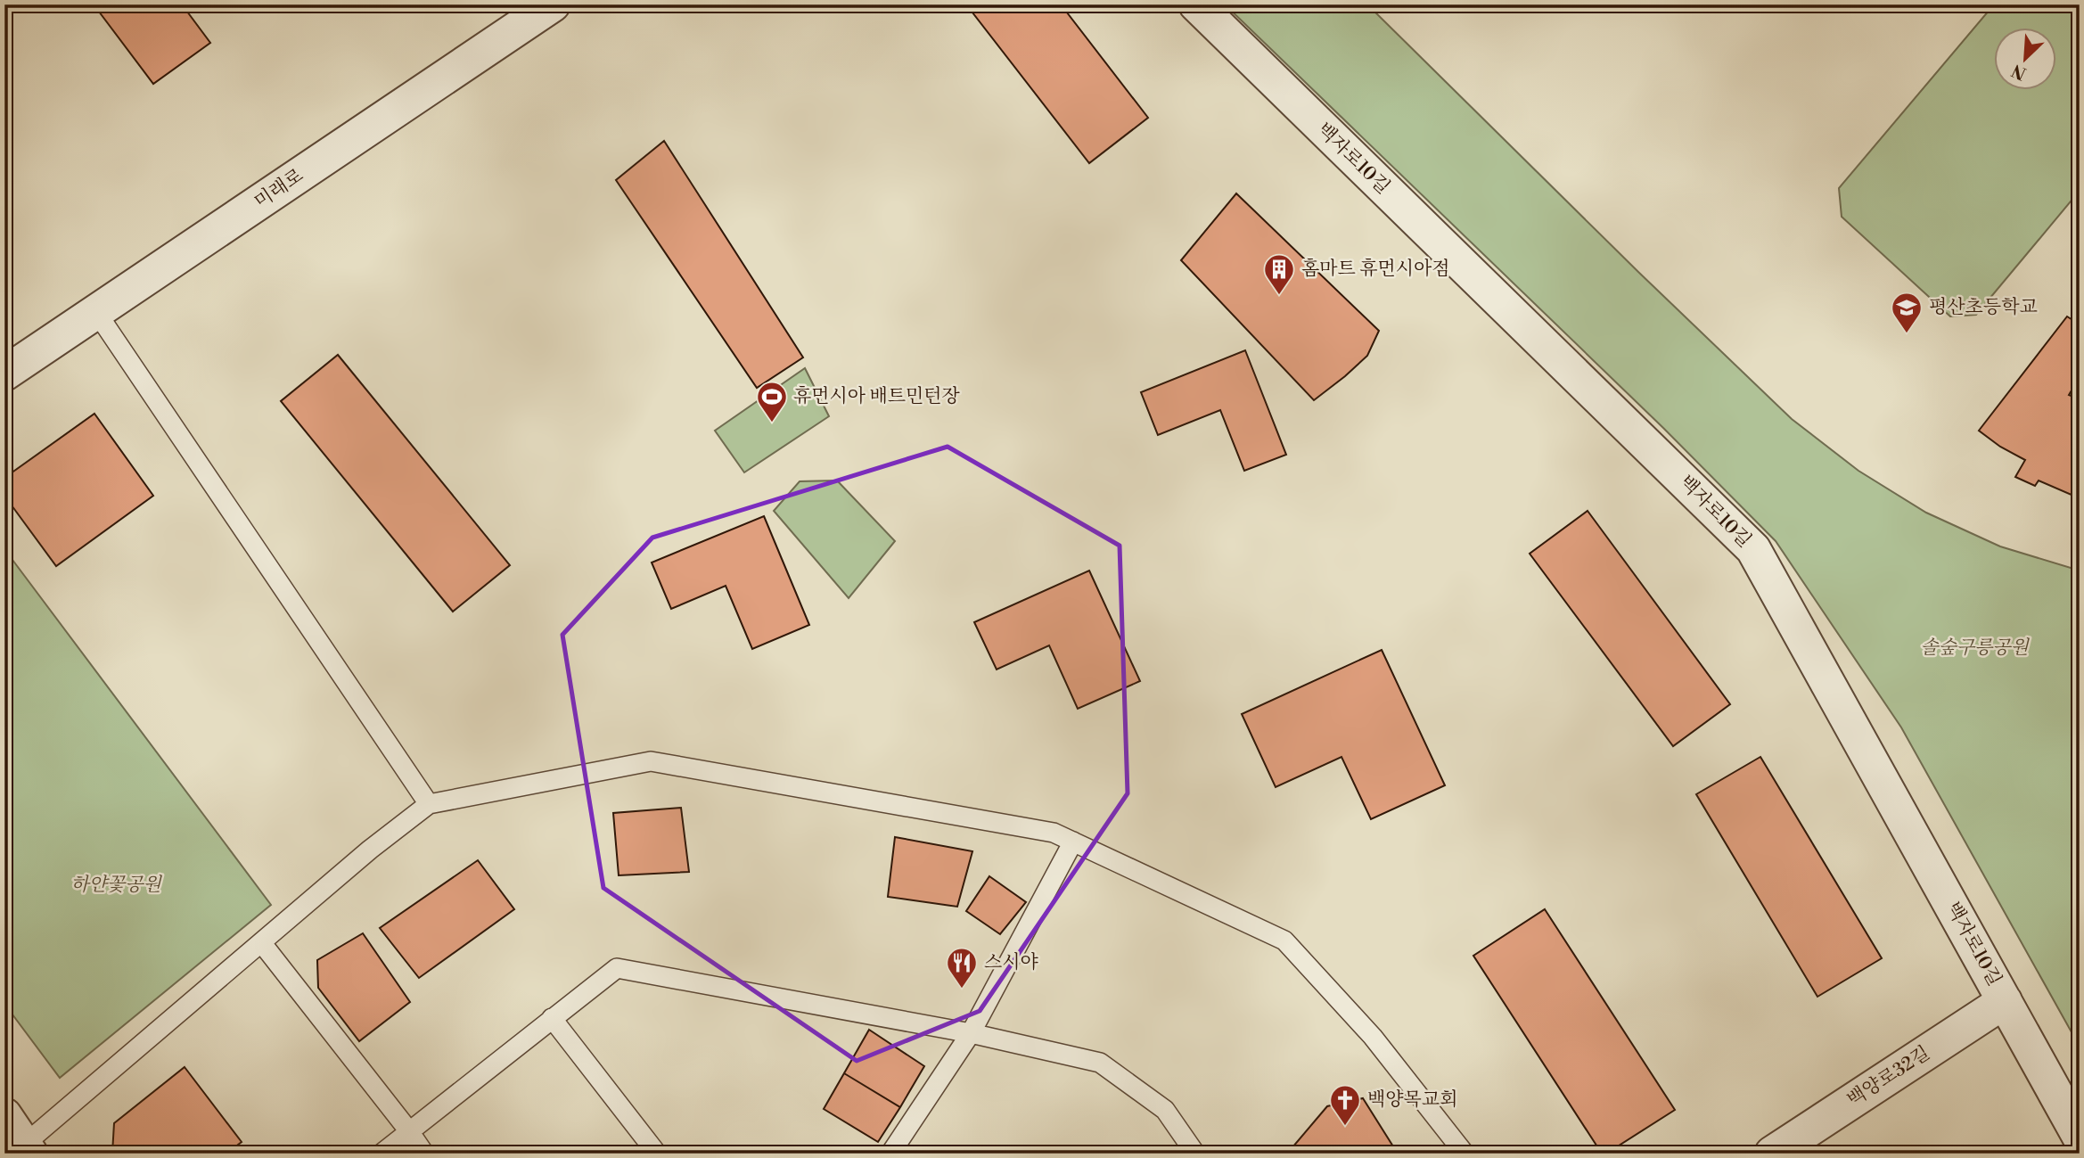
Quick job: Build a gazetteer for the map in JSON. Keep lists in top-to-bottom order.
{
  "streets": {
    "street": ["백자로10길", "미래로", "백양로32길"]
  },
  "crossings": [
    ["백자로10길", "백양로32길"]
  ],
  "parks": ["솔숲구릉공원", "하얀꽃공원"],
  "places": {
    "building": ["홈마트 휴먼시아점"],
    "school or university": ["평산초등학교"],
    "sports": ["휴먼시아 배트민턴장"],
    "restaurant": ["스시야"],
    "church": ["백양목교회"]
  },
  "north": "bottom left"
}
